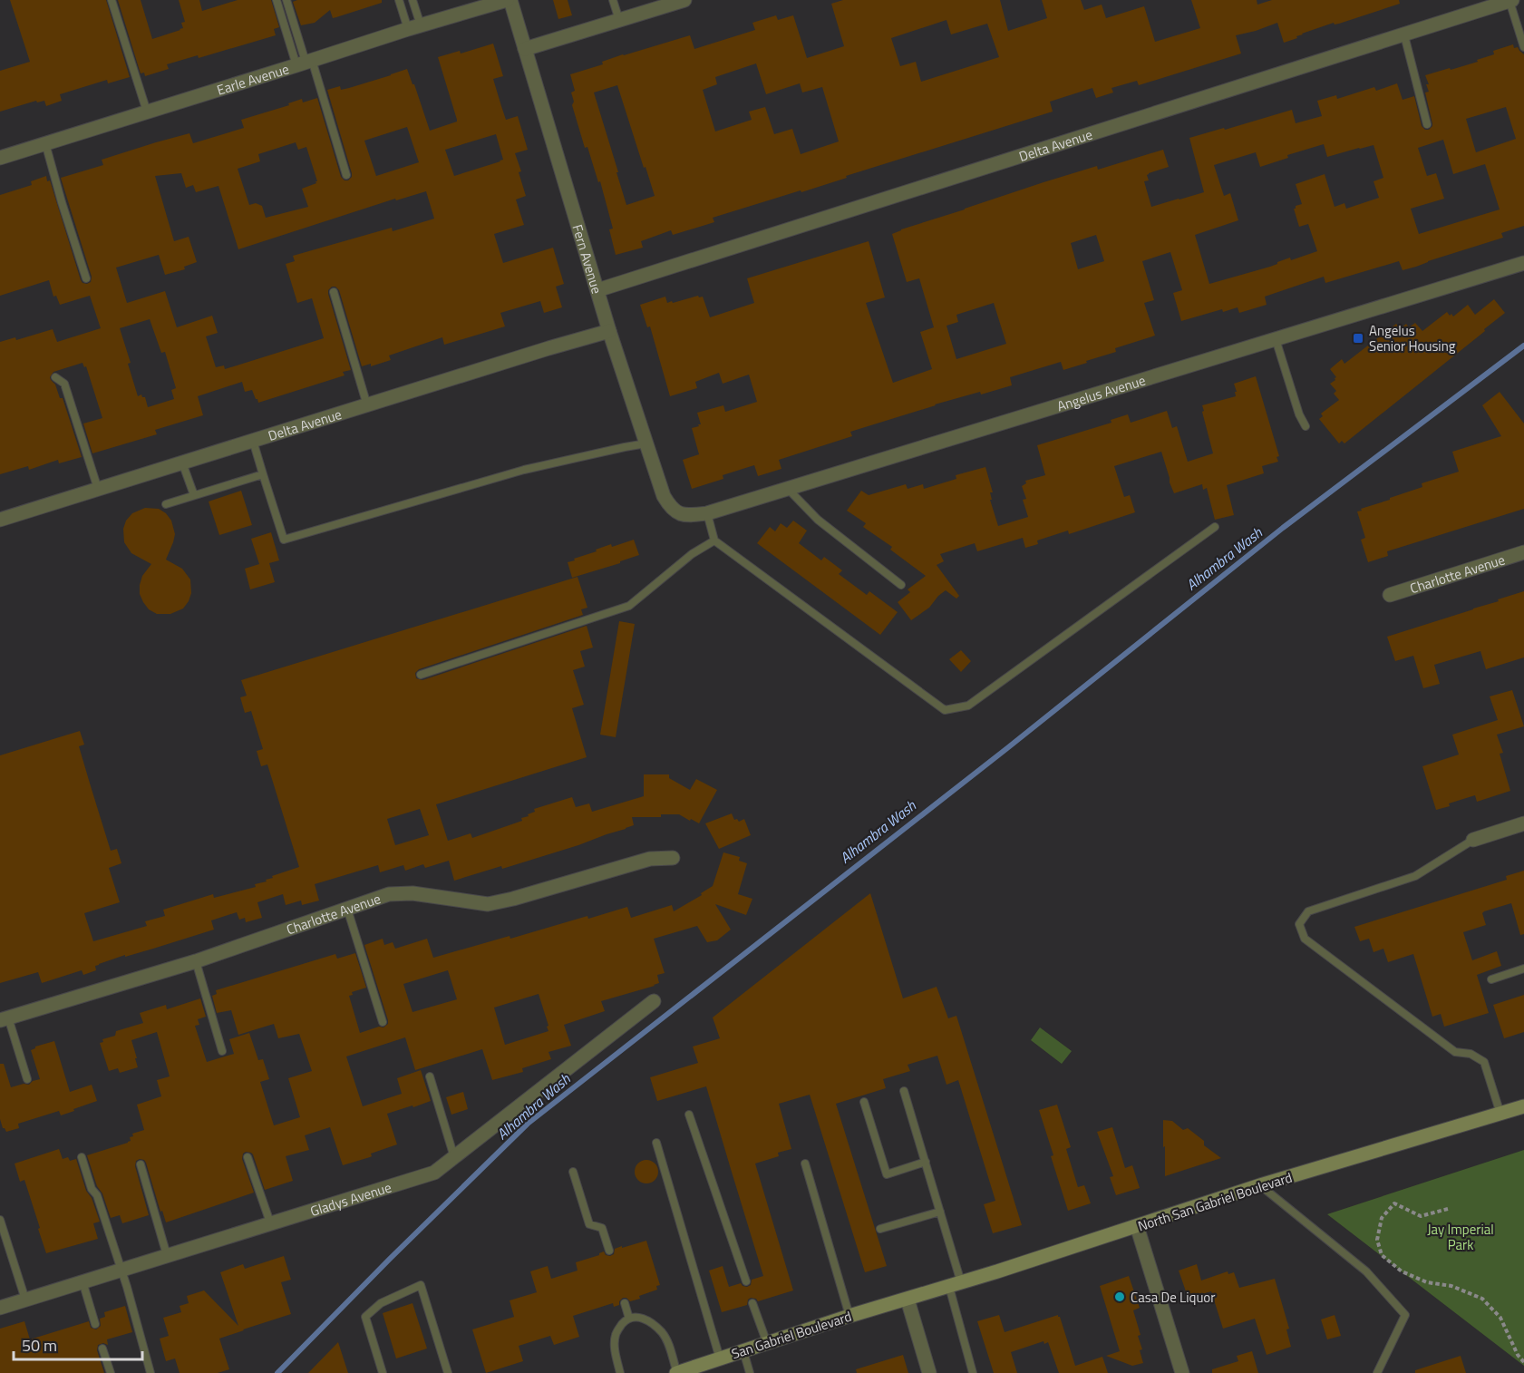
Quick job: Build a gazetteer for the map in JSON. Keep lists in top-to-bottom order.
{
  "streets": {
    "main road": ["North San Gabriel Boulevard", "San Gabriel Boulevard"],
    "street": [
      "Earle Avenue",
      "Delta Avenue",
      "Fern Avenue",
      "Angelus Avenue",
      "Charlotte Avenue",
      "Gladys Avenue"
    ]
  },
  "crossings": [
    ["Delta Avenue", "Fern Avenue"],
    ["Fern Avenue", "Angelus Avenue"],
    ["North San Gabriel Boulevard", "San Gabriel Boulevard"]
  ],
  "water": ["Alhambra Wash"],
  "parks": ["Jay Imperial Park"],
  "places": {
    "transit": ["Angelus Senior Housing"],
    "other": ["Casa De Liquor"]
  },
  "scale_bar": "50 m"
}
